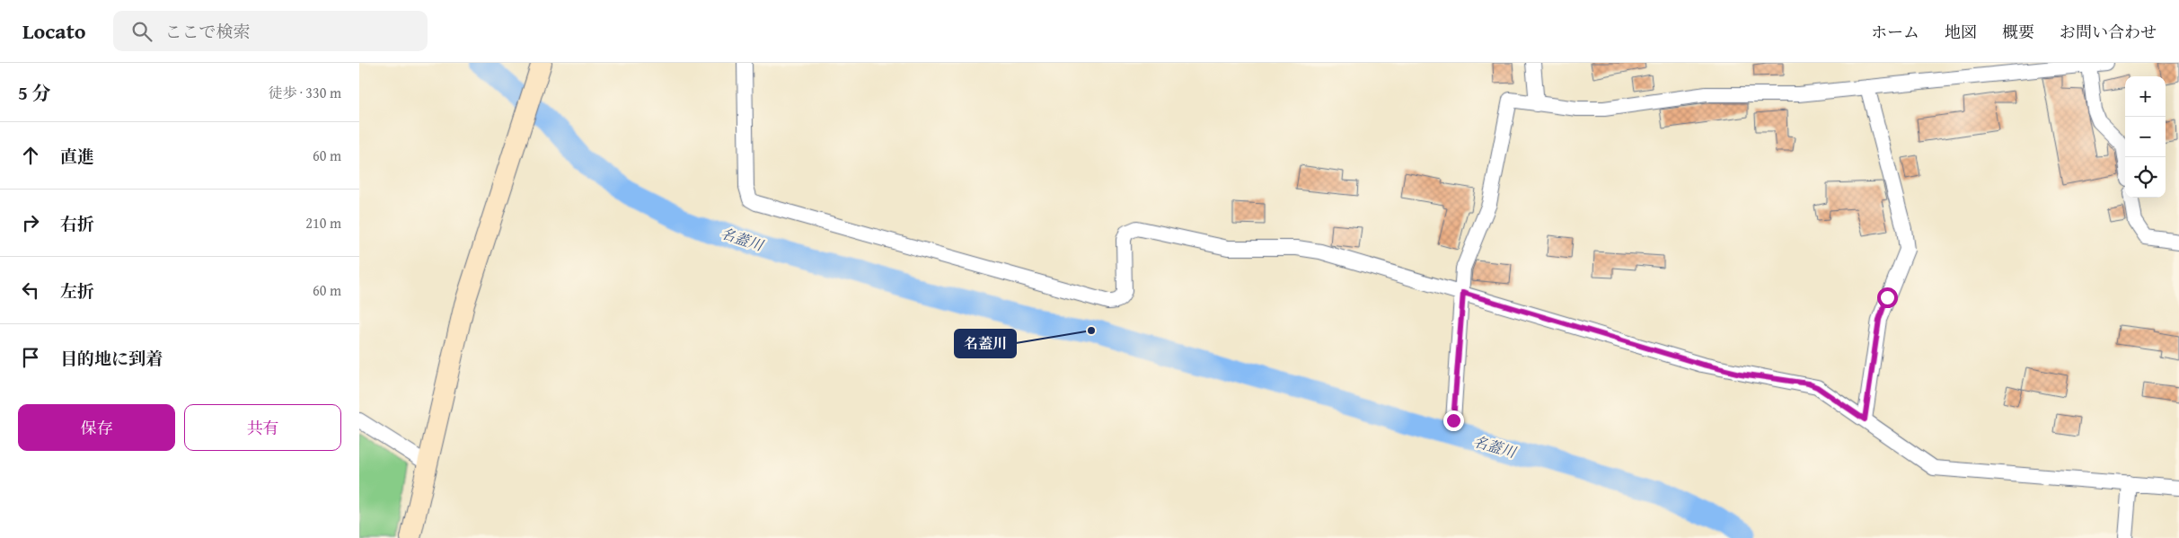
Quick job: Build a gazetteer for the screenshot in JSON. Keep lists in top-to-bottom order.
{
  "water": ["名蓋川"],
  "places": ["名蓋川"],
  "page": {
    "header": "Locato",
    "search": "ここで検索",
    "nav": [
      "ホーム",
      "地図",
      "概要",
      "お問い合わせ"
    ],
    "heading": ["5 分", "徒歩 · 330 m"],
    "map_buttons": ["+", "−"],
    "list": [
      ["直進", "60 m"],
      ["右折", "210 m"],
      ["左折", "60 m"],
      "目的地に到着"
    ],
    "buttons": ["保存", "共有"]
  }
}
